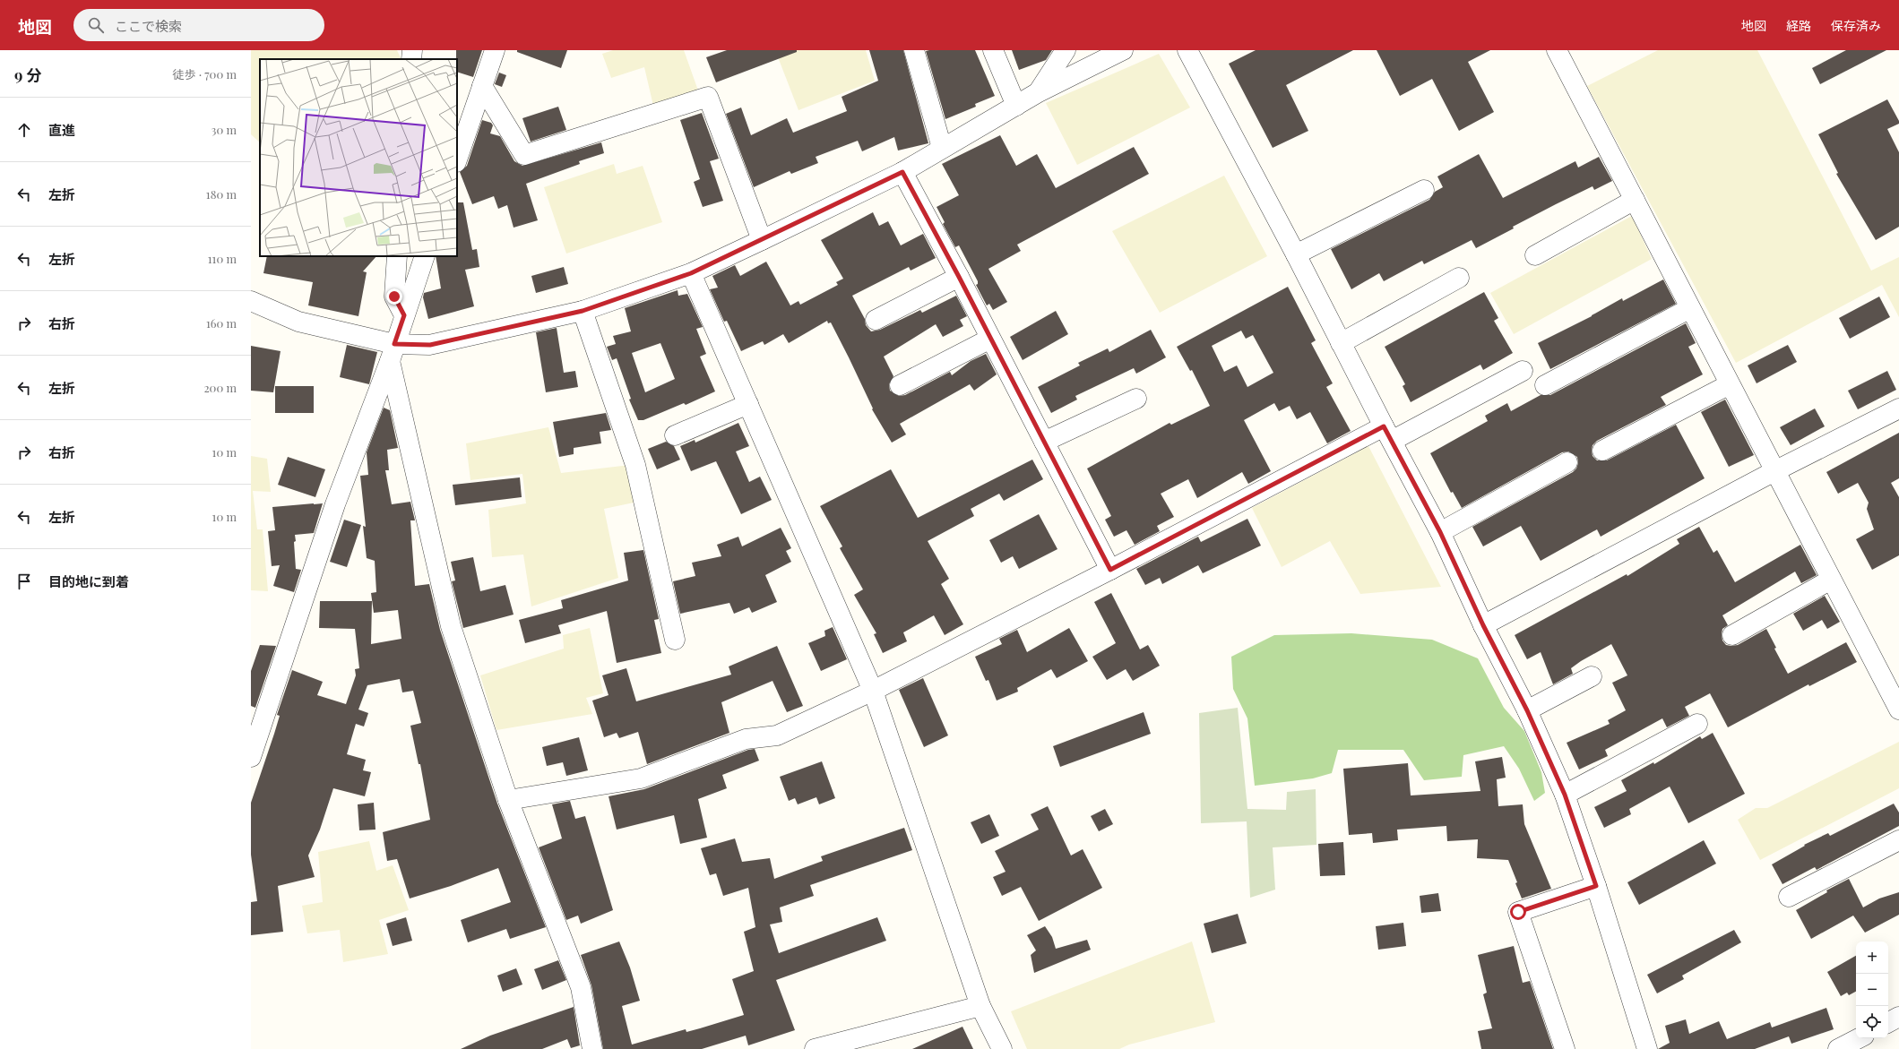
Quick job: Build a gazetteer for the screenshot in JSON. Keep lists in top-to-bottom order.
{
  "page": {
    "header": "地図",
    "search": "ここで検索",
    "nav": ["地図", "経路", "保存済み"],
    "heading": ["9 分", "徒歩 · 700 m"],
    "list": [
      ["直進", "30 m"],
      ["左折", "180 m"],
      ["左折", "110 m"],
      ["右折", "160 m"],
      ["左折", "200 m"],
      ["右折", "10 m"],
      ["左折", "10 m"],
      "目的地に到着"
    ],
    "map_buttons": ["+", "−"]
  }
}
